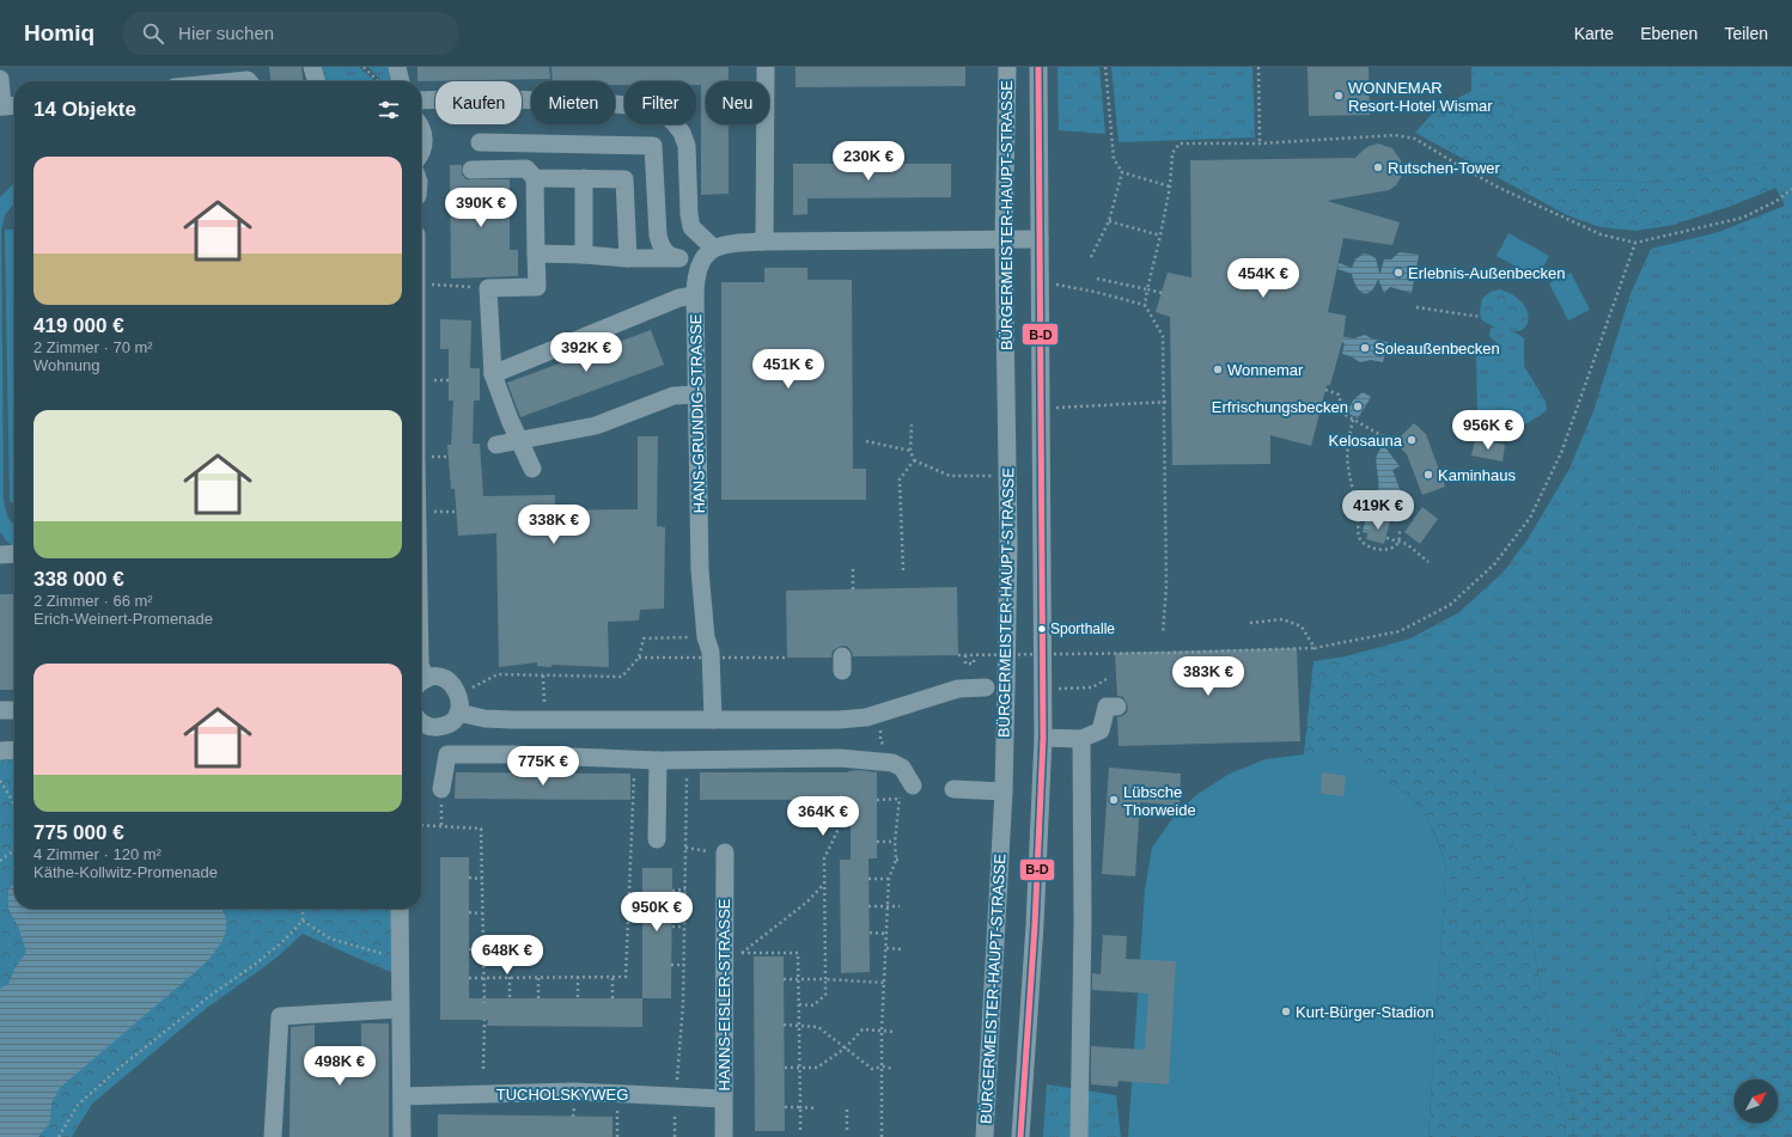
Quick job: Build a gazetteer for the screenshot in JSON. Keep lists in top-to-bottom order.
{
  "streets": {
    "street": [
      "BÜRGERMEISTER-HAUPT-STRASSE",
      "HANS-GRUNDIG-STRASSE",
      "HANNS-EISLER-STRASSE",
      "TUCHOLSKYWEG"
    ]
  },
  "crossings": [
    ["HANNS-EISLER-STRASSE", "TUCHOLSKYWEG"]
  ],
  "places": [
    "WONNEMAR Resort-Hotel Wismar",
    "Rutschen-Tower",
    "Erlebnis-Außenbecken",
    "Soleaußenbecken",
    "Wonnemar",
    "Erfrischungsbecken",
    "Kelosauna",
    "Kaminhaus",
    "Sporthalle",
    "Lübsche Thorweide",
    "Kurt-Bürger-Stadion"
  ],
  "lines": ["transit line B-D"],
  "north": "top right",
  "page": {
    "header": "Homiq",
    "search": "Hier suchen",
    "nav": ["Karte", "Ebenen", "Teilen"],
    "chip": [
      "Kaufen",
      "Mieten",
      "Filter",
      "Neu"
    ],
    "heading": "14 Objekte",
    "list": [
      {
        "name": "419 000 €",
        "note": "2 Zimmer · 70 m² · Wohnung"
      },
      {
        "name": "338 000 €",
        "note": "2 Zimmer · 66 m² · Erich-Weinert-Promenade"
      },
      {
        "name": "775 000 €",
        "note": "4 Zimmer · 120 m² · Käthe-Kollwitz-Promenade"
      }
    ],
    "price": [
      "230K €",
      "390K €",
      "454K €",
      "392K €",
      "451K €",
      "956K €",
      "419K €",
      "338K €",
      "383K €",
      "775K €",
      "364K €",
      "950K €",
      "648K €",
      "498K €"
    ]
  }
}
